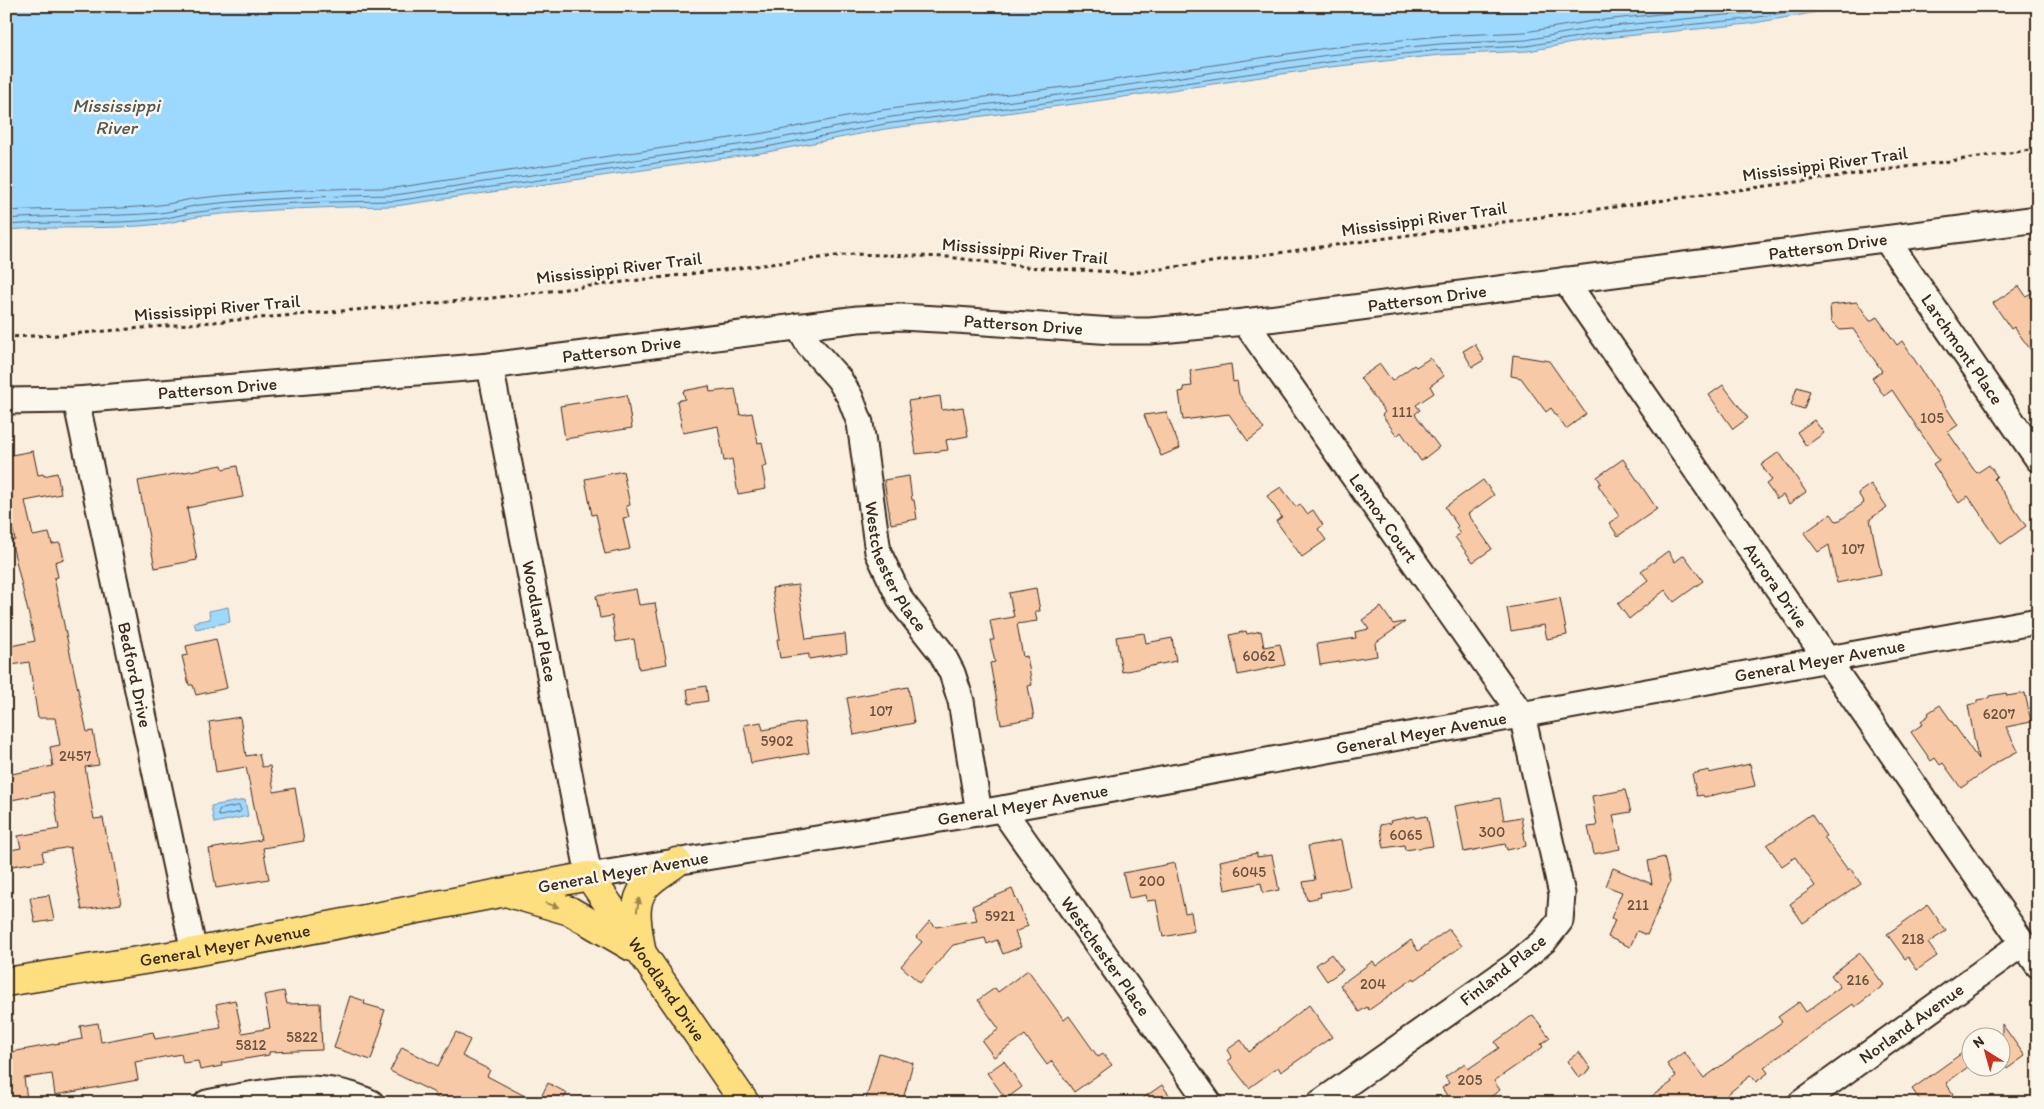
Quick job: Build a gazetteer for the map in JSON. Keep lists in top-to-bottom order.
{
  "streets": {
    "main road": ["General Meyer Avenue", "Woodland Drive"],
    "street": [
      "Patterson Drive",
      "Larchmont Place",
      "Lennox Court",
      "Westchester Place",
      "Aurora Drive",
      "Woodland Place",
      "Bedford Drive",
      "Finland Place",
      "Norland Avenue"
    ],
    "path": ["Mississippi River Trail"]
  },
  "crossings": [
    ["Patterson Drive", "Larchmont Place"],
    ["Patterson Drive", "Lennox Court"],
    ["Patterson Drive", "Westchester Place"],
    ["Patterson Drive", "Aurora Drive"],
    ["Patterson Drive", "Woodland Place"],
    ["Patterson Drive", "Bedford Drive"],
    ["Lennox Court", "General Meyer Avenue"],
    ["Lennox Court", "Finland Place"],
    ["Westchester Place", "General Meyer Avenue"],
    ["Aurora Drive", "General Meyer Avenue"],
    ["Aurora Drive", "Norland Avenue"],
    ["Woodland Place", "General Meyer Avenue"],
    ["Woodland Place", "Woodland Drive"],
    ["General Meyer Avenue", "Bedford Drive"],
    ["General Meyer Avenue", "Finland Place"],
    ["General Meyer Avenue", "Woodland Drive"]
  ],
  "water": ["Mississippi River"],
  "house_numbers": [
    "111",
    "105",
    "107",
    "6062",
    "107",
    "6207",
    "5902",
    "2457",
    "300",
    "6065",
    "6045",
    "200",
    "211",
    "5921",
    "218",
    "216",
    "204",
    "5822",
    "5812",
    "205"
  ],
  "north": "top left"
}
